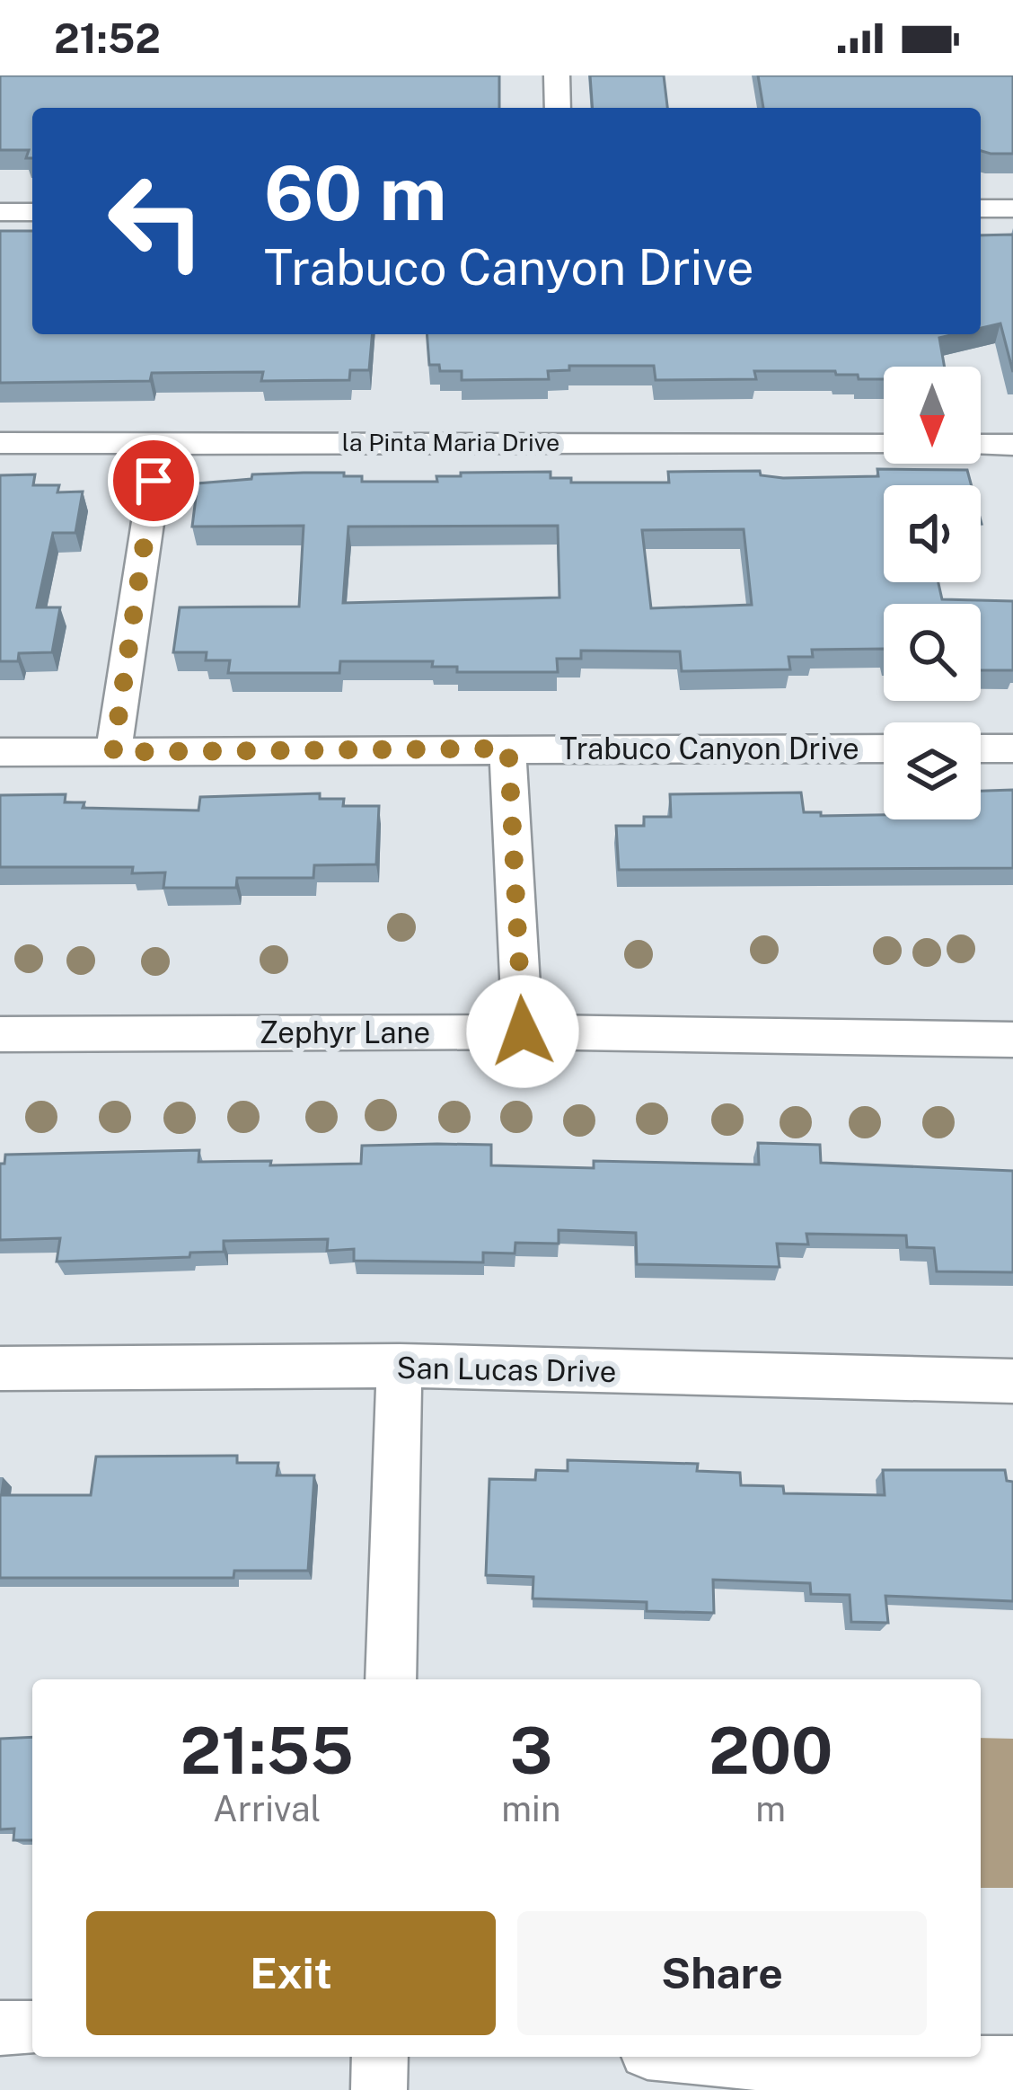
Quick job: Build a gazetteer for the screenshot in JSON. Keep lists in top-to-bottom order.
{
  "streets": {
    "street": [
      "la Pinta Maria Drive",
      "Trabuco Canyon Drive",
      "Zephyr Lane",
      "San Lucas Drive"
    ]
  },
  "north": "bottom",
  "page": {
    "status": "21:52",
    "turn": ["60 m", "Trabuco Canyon Drive"],
    "eta": [
      "21:55",
      "Arrival",
      "3",
      "min",
      "200",
      "m"
    ],
    "buttons": ["Exit", "Share"]
  }
}
